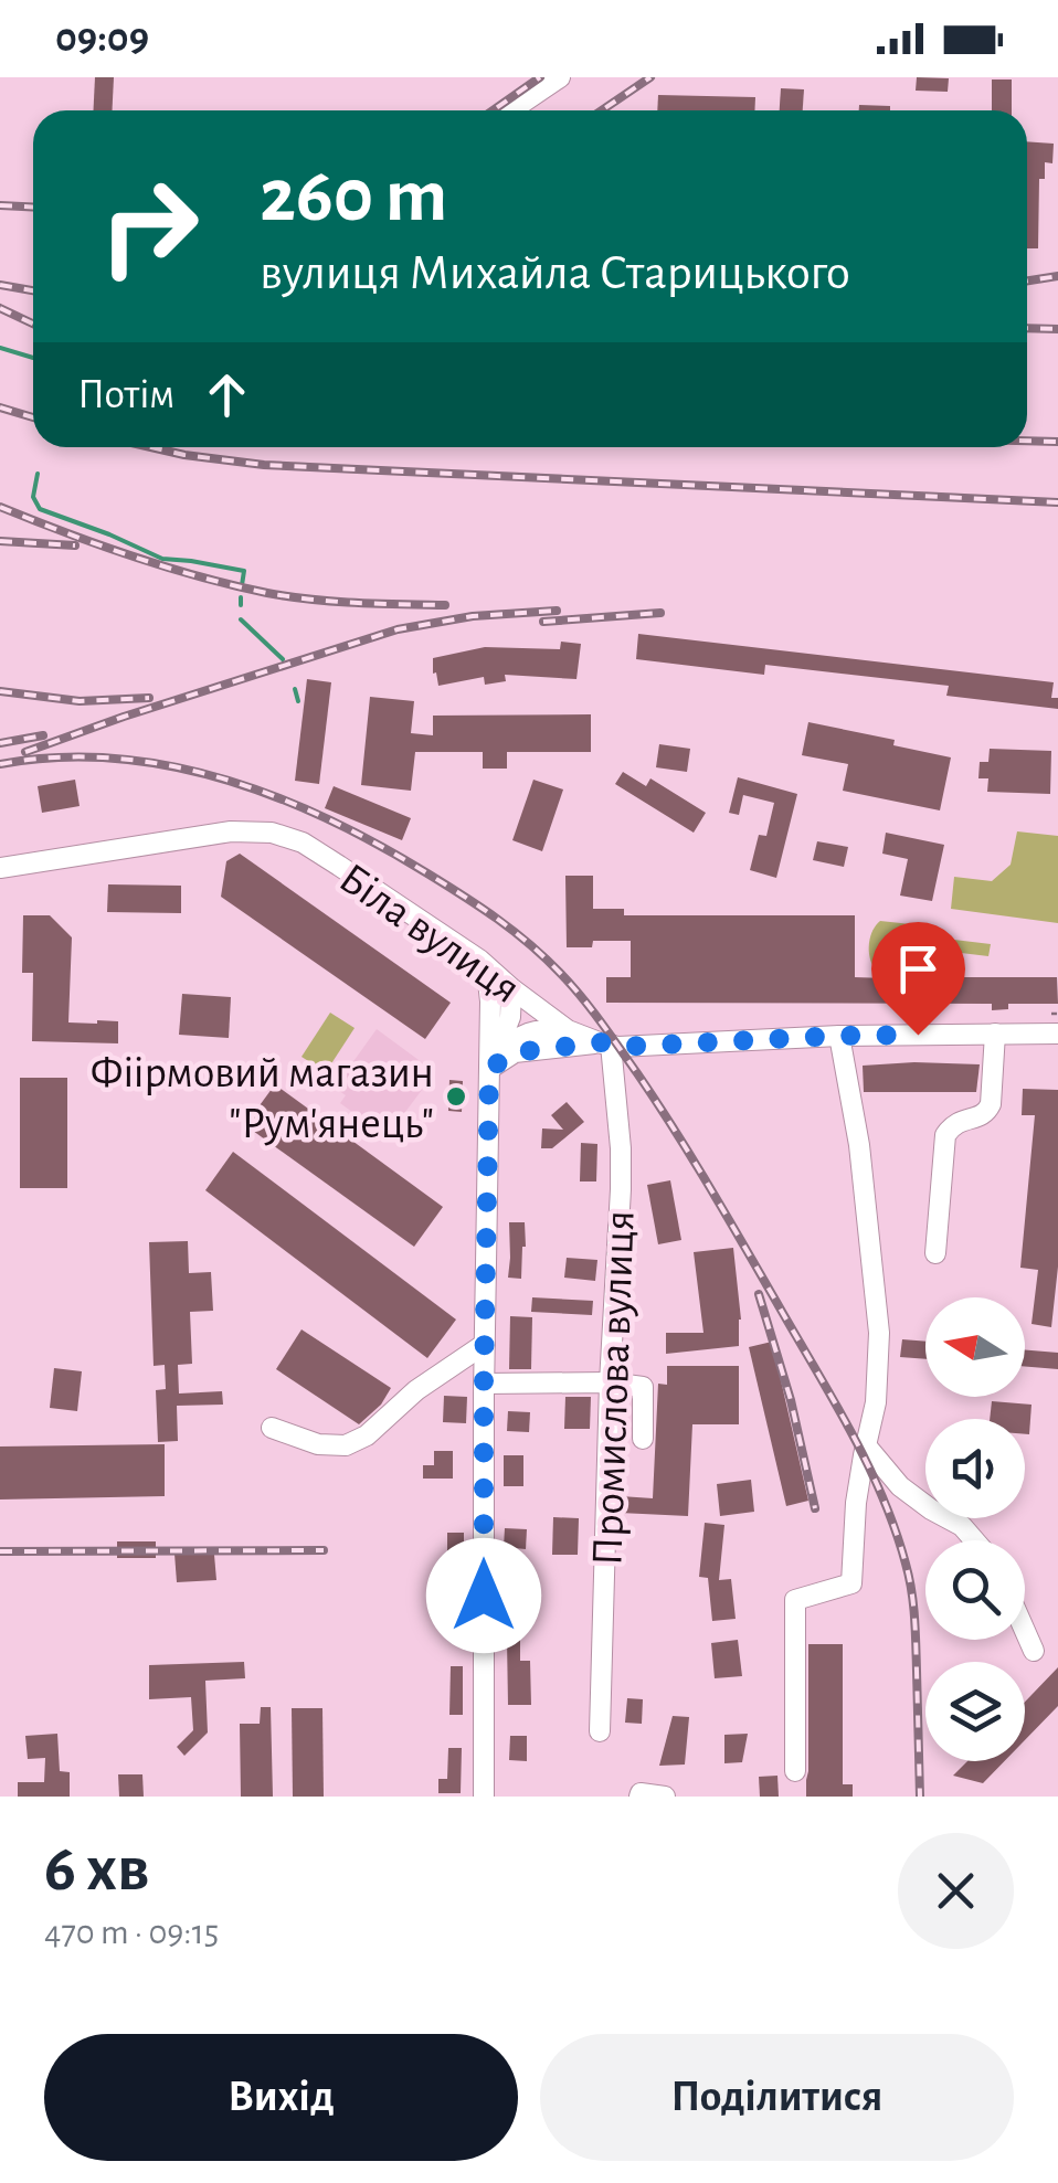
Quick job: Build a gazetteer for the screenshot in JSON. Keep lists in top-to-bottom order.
{
  "streets": {
    "street": ["Біла вулиця", "Промислова вулиця"]
  },
  "crossings": [
    ["Біла вулиця", "Промислова вулиця"]
  ],
  "places": ["Фіірмовий магазин \"Рум'янець\""],
  "north": "left",
  "page": {
    "status": "09:09",
    "turn": ["260 m", "вулиця Михайла Старицького"],
    "then": "Потім",
    "heading": ["6 хв", "470 m · 09:15"],
    "buttons": ["Вихід", "Поділитися"]
  }
}
